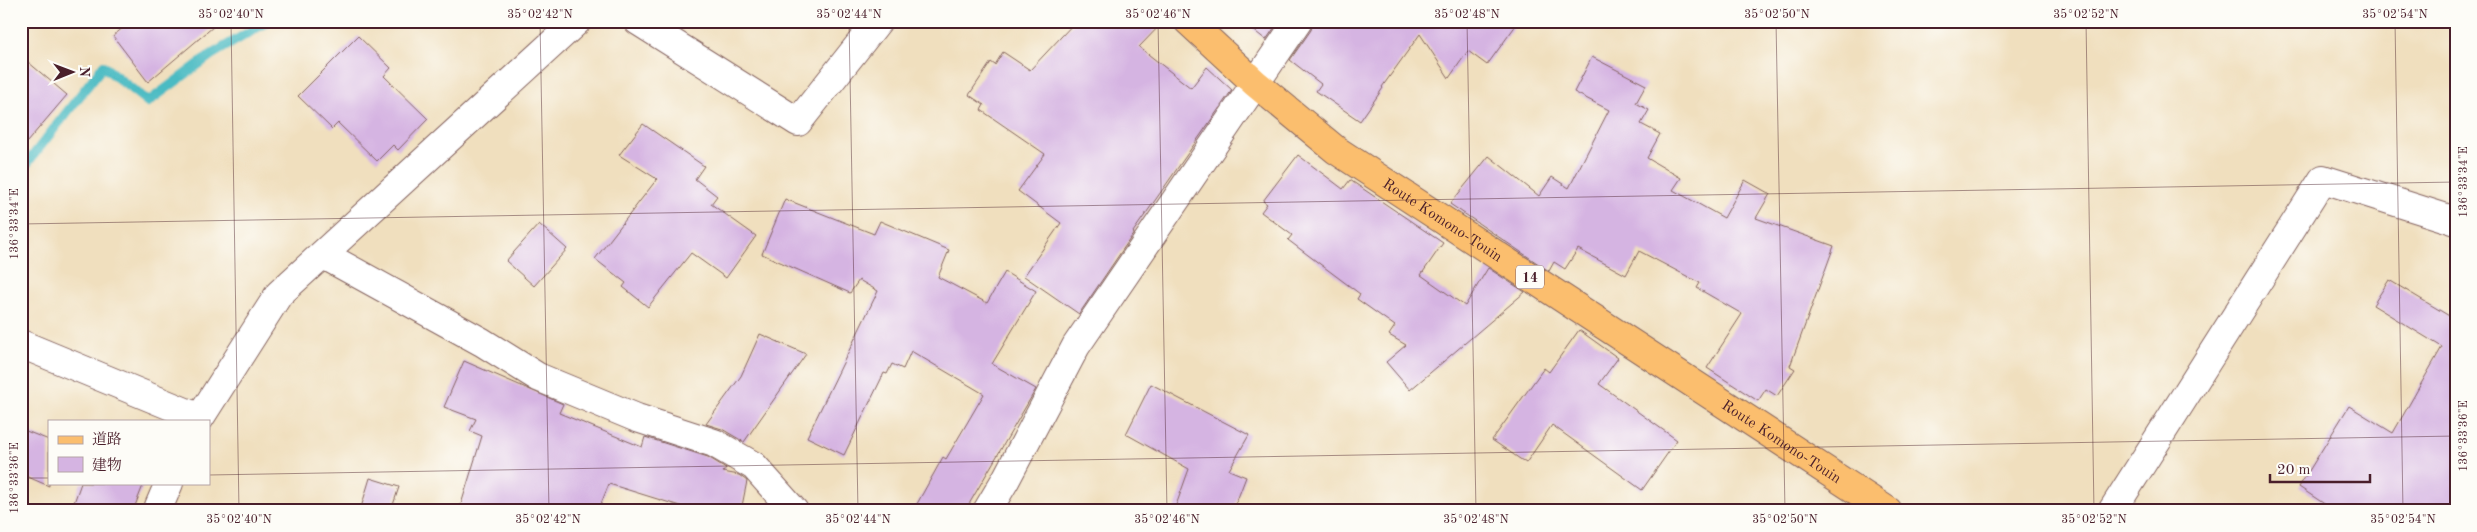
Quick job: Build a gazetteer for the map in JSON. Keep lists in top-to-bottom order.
{
  "streets": {
    "main road": ["Route Komono-Touin", "14"]
  },
  "legend": ["道路", "建物"],
  "scale_bar": "20 m",
  "north": "right",
  "coordinates": [
    "35°02'40\"N",
    "35°02'42\"N",
    "35°02'44\"N",
    "35°02'46\"N",
    "35°02'48\"N",
    "35°02'50\"N",
    "35°02'52\"N",
    "35°02'54\"N",
    "136°33'34\"E",
    "136°33'36\"E"
  ]
}
